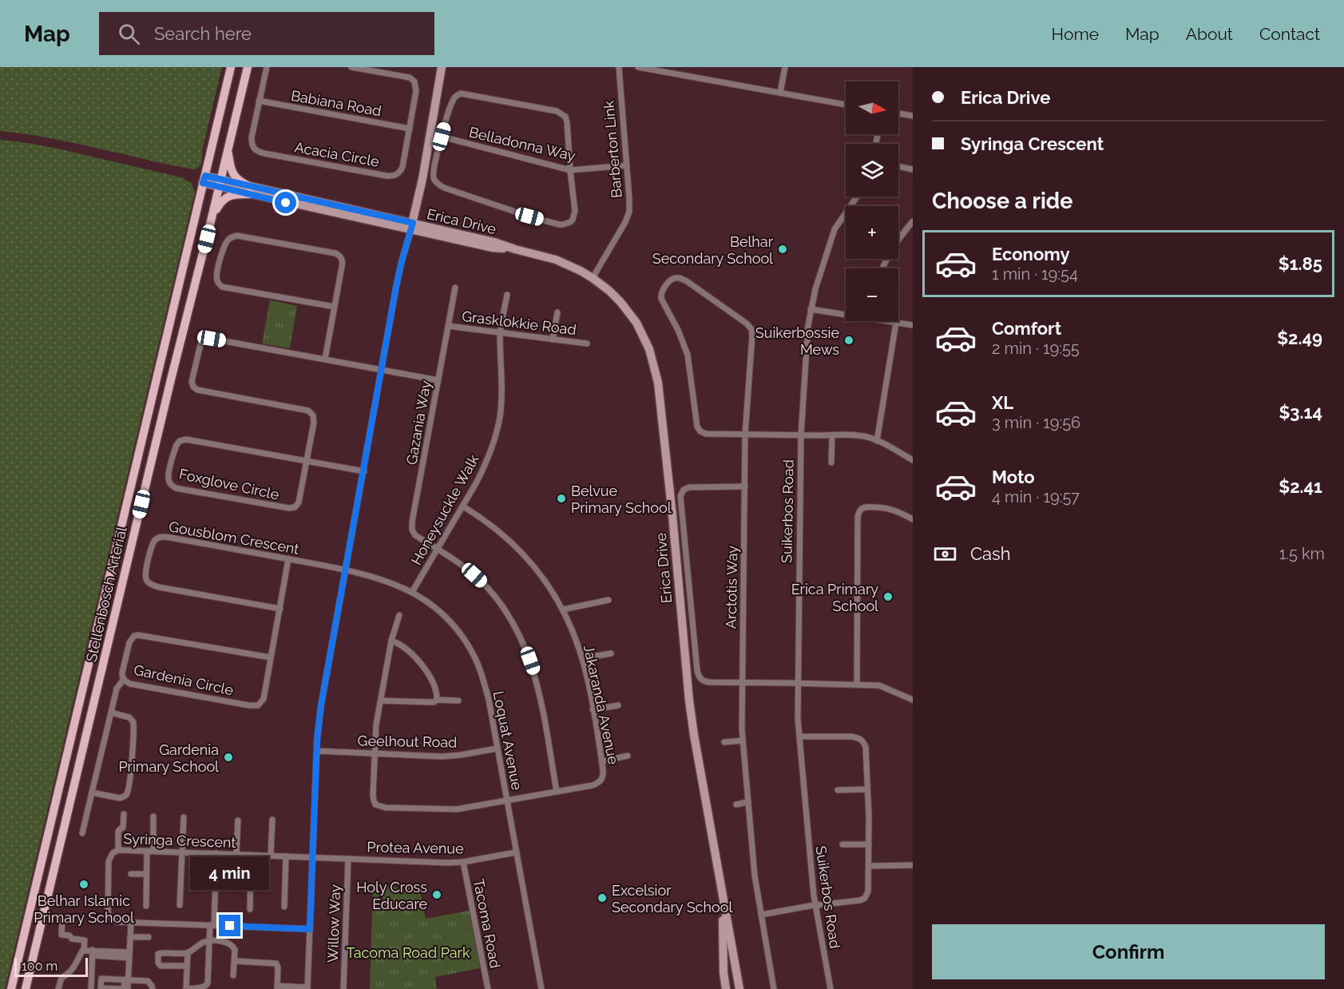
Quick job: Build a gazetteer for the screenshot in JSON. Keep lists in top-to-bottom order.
{
  "streets": {
    "main road": ["Erica Drive", "Stellenbosch Arterial"],
    "street": [
      "Babiana Road",
      "Belladonna Way",
      "Barberton Link",
      "Acacia Circle",
      "Grasklokkie Road",
      "Gazania Way",
      "Foxglove Circle",
      "Honeysuckle Walk",
      "Suikerbos Road",
      "Gousblom Crescent",
      "Arctotis Way",
      "Gardenia Circle",
      "Jakaranda Avenue",
      "Loquat Avenue",
      "Geelhout Road",
      "Syringa Crescent",
      "Protea Avenue",
      "Willow Way",
      "Tacoma Road"
    ]
  },
  "crossings": [
    ["Babiana Road", "Acacia Circle"],
    ["Belladonna Way", "Barberton Link"],
    ["Barberton Link", "Erica Drive"],
    ["Erica Drive", "Stellenbosch Arterial"],
    ["Grasklokkie Road", "Gazania Way"],
    ["Grasklokkie Road", "Honeysuckle Walk"],
    ["Gazania Way", "Honeysuckle Walk"],
    ["Gazania Way", "Jakaranda Avenue"],
    ["Honeysuckle Walk", "Jakaranda Avenue"],
    ["Honeysuckle Walk", "Loquat Avenue"],
    ["Gousblom Crescent", "Gardenia Circle"],
    ["Gousblom Crescent", "Loquat Avenue"],
    ["Loquat Avenue", "Geelhout Road"],
    ["Loquat Avenue", "Protea Avenue"],
    ["Syringa Crescent", "Protea Avenue"],
    ["Protea Avenue", "Willow Way"],
    ["Protea Avenue", "Tacoma Road"]
  ],
  "parks": ["Tacoma Road Park"],
  "places": [
    "Belhar Secondary School",
    "Suikerbossie Mews",
    "Belvue Primary School",
    "Erica Primary School",
    "Gardenia Primary School",
    "Belhar Islamic Primary School",
    "Holy Cross Educare",
    "Excelsior Secondary School"
  ],
  "scale_bar": "100 m",
  "north": "right",
  "page": {
    "header": "Map",
    "search": "Search here",
    "nav": [
      "Home",
      "Map",
      "About",
      "Contact"
    ],
    "banner": ["Erica Drive", "Syringa Crescent"],
    "map_buttons": ["+", "−"],
    "heading": "Choose a ride",
    "list": [
      {
        "name": "Economy",
        "note": "1 min · 19:54",
        "value": "$1.85"
      },
      {
        "name": "Comfort",
        "note": "2 min · 19:55",
        "value": "$2.49"
      },
      {
        "name": "XL",
        "note": "3 min · 19:56",
        "value": "$3.14"
      },
      {
        "name": "Moto",
        "note": "4 min · 19:57",
        "value": "$2.41"
      }
    ],
    "pay": ["Cash", "1.5 km"],
    "bubble": "4 min",
    "buttons": "Confirm",
    "scale": "100 m"
  }
}
